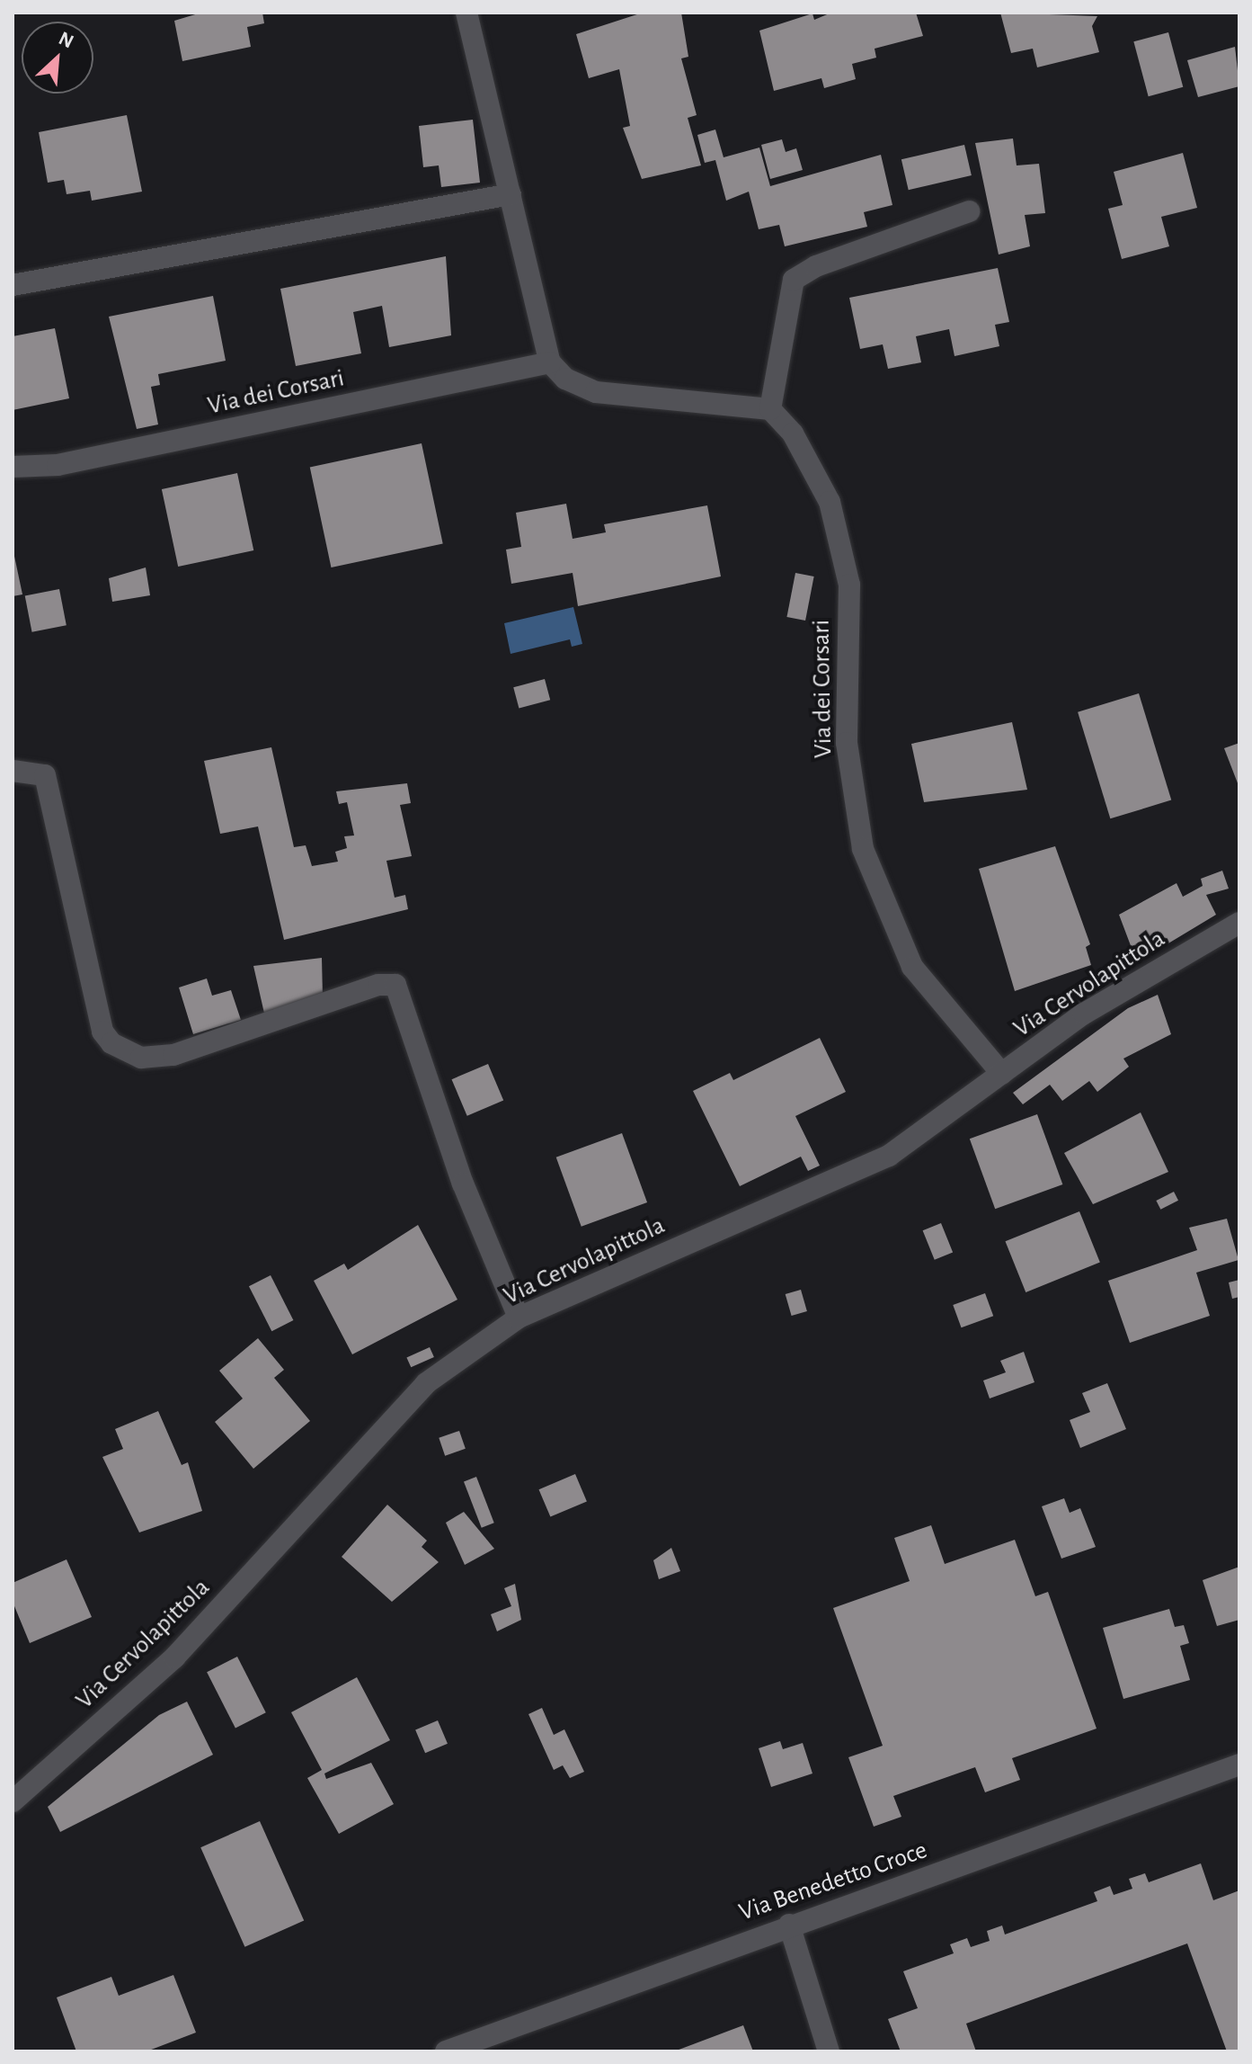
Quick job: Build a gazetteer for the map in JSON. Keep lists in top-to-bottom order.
{
  "streets": {
    "street": ["Via dei Corsari", "Via Cervolapittola", "Via Benedetto Croce"]
  },
  "crossings": [
    ["Via dei Corsari", "Via Cervolapittola"]
  ],
  "north": "top right"
}
